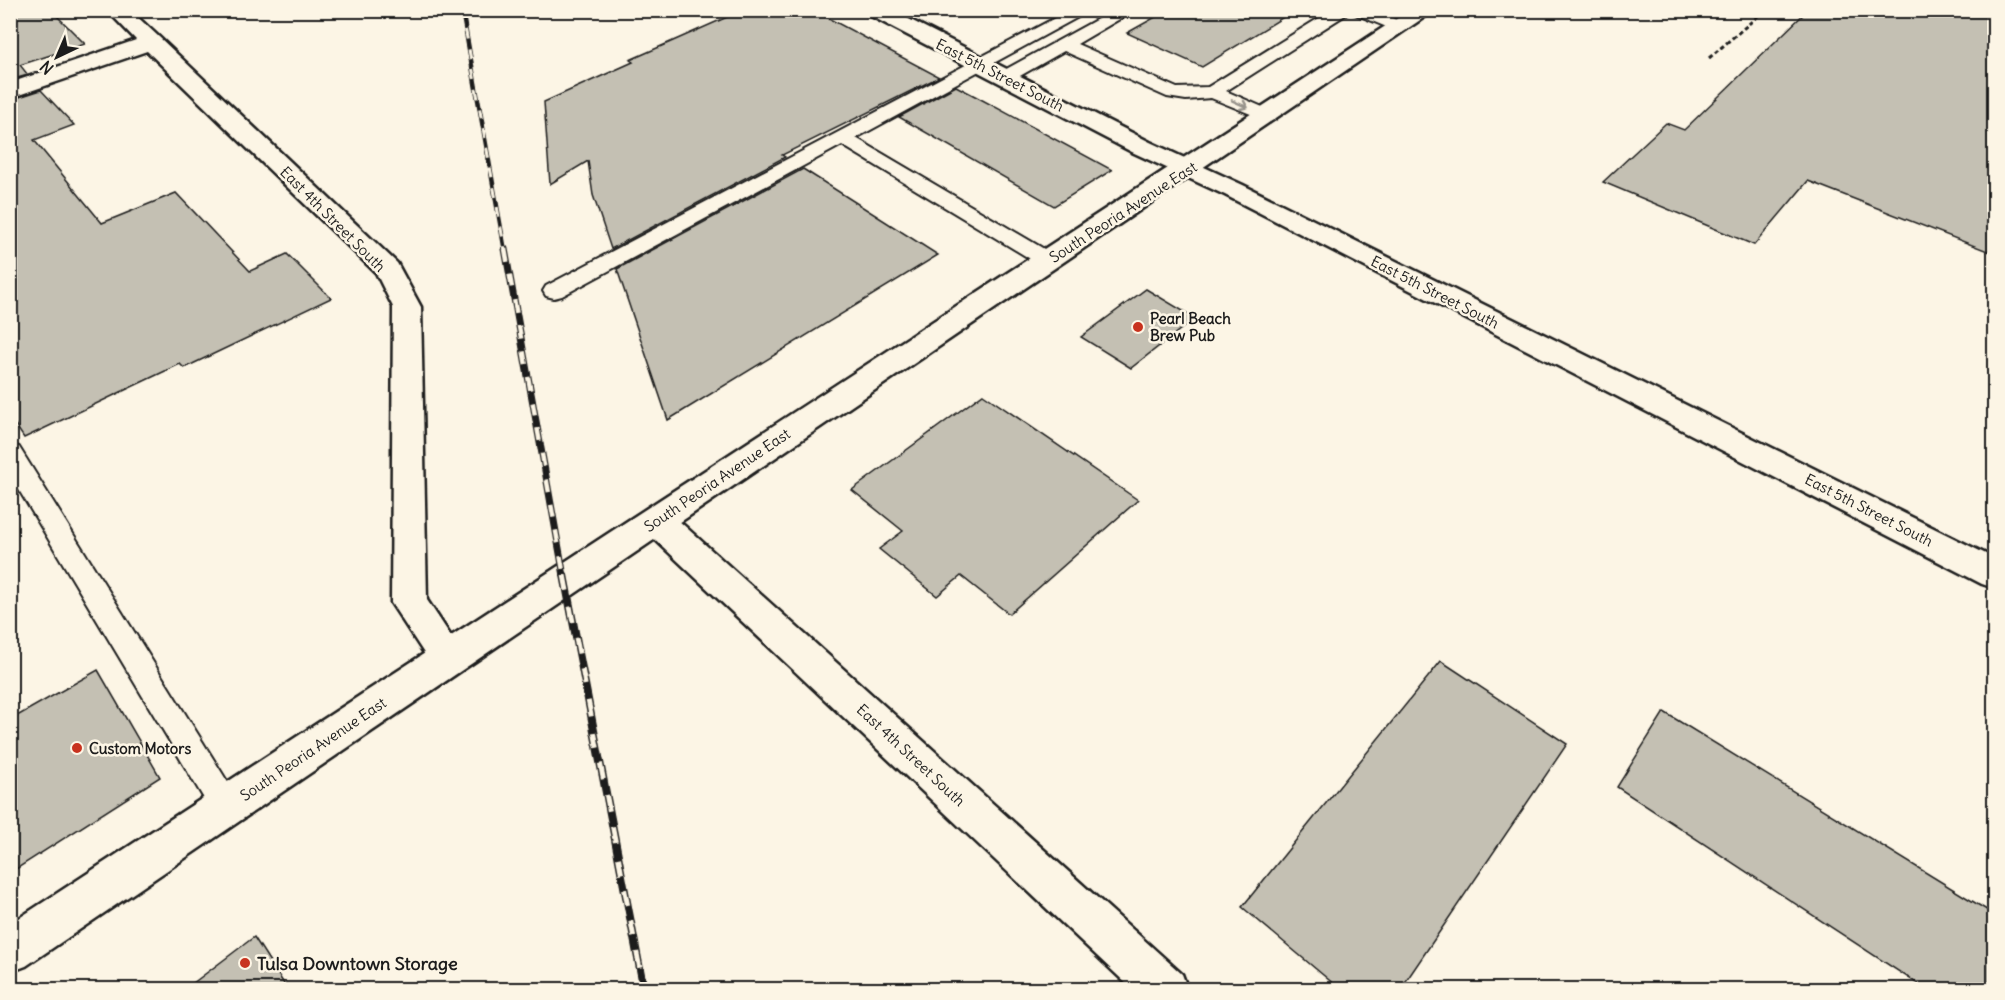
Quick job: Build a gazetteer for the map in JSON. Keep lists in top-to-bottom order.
{
  "streets": {
    "street": ["East 5th Street South", "South Peoria Avenue East", "East 4th Street South"]
  },
  "crossings": [
    ["East 5th Street South", "South Peoria Avenue East"],
    ["South Peoria Avenue East", "East 4th Street South"]
  ],
  "places": ["Pearl Beach Brew Pub", "Custom Motors", "Tulsa Downtown Storage"],
  "north": "bottom left"
}
